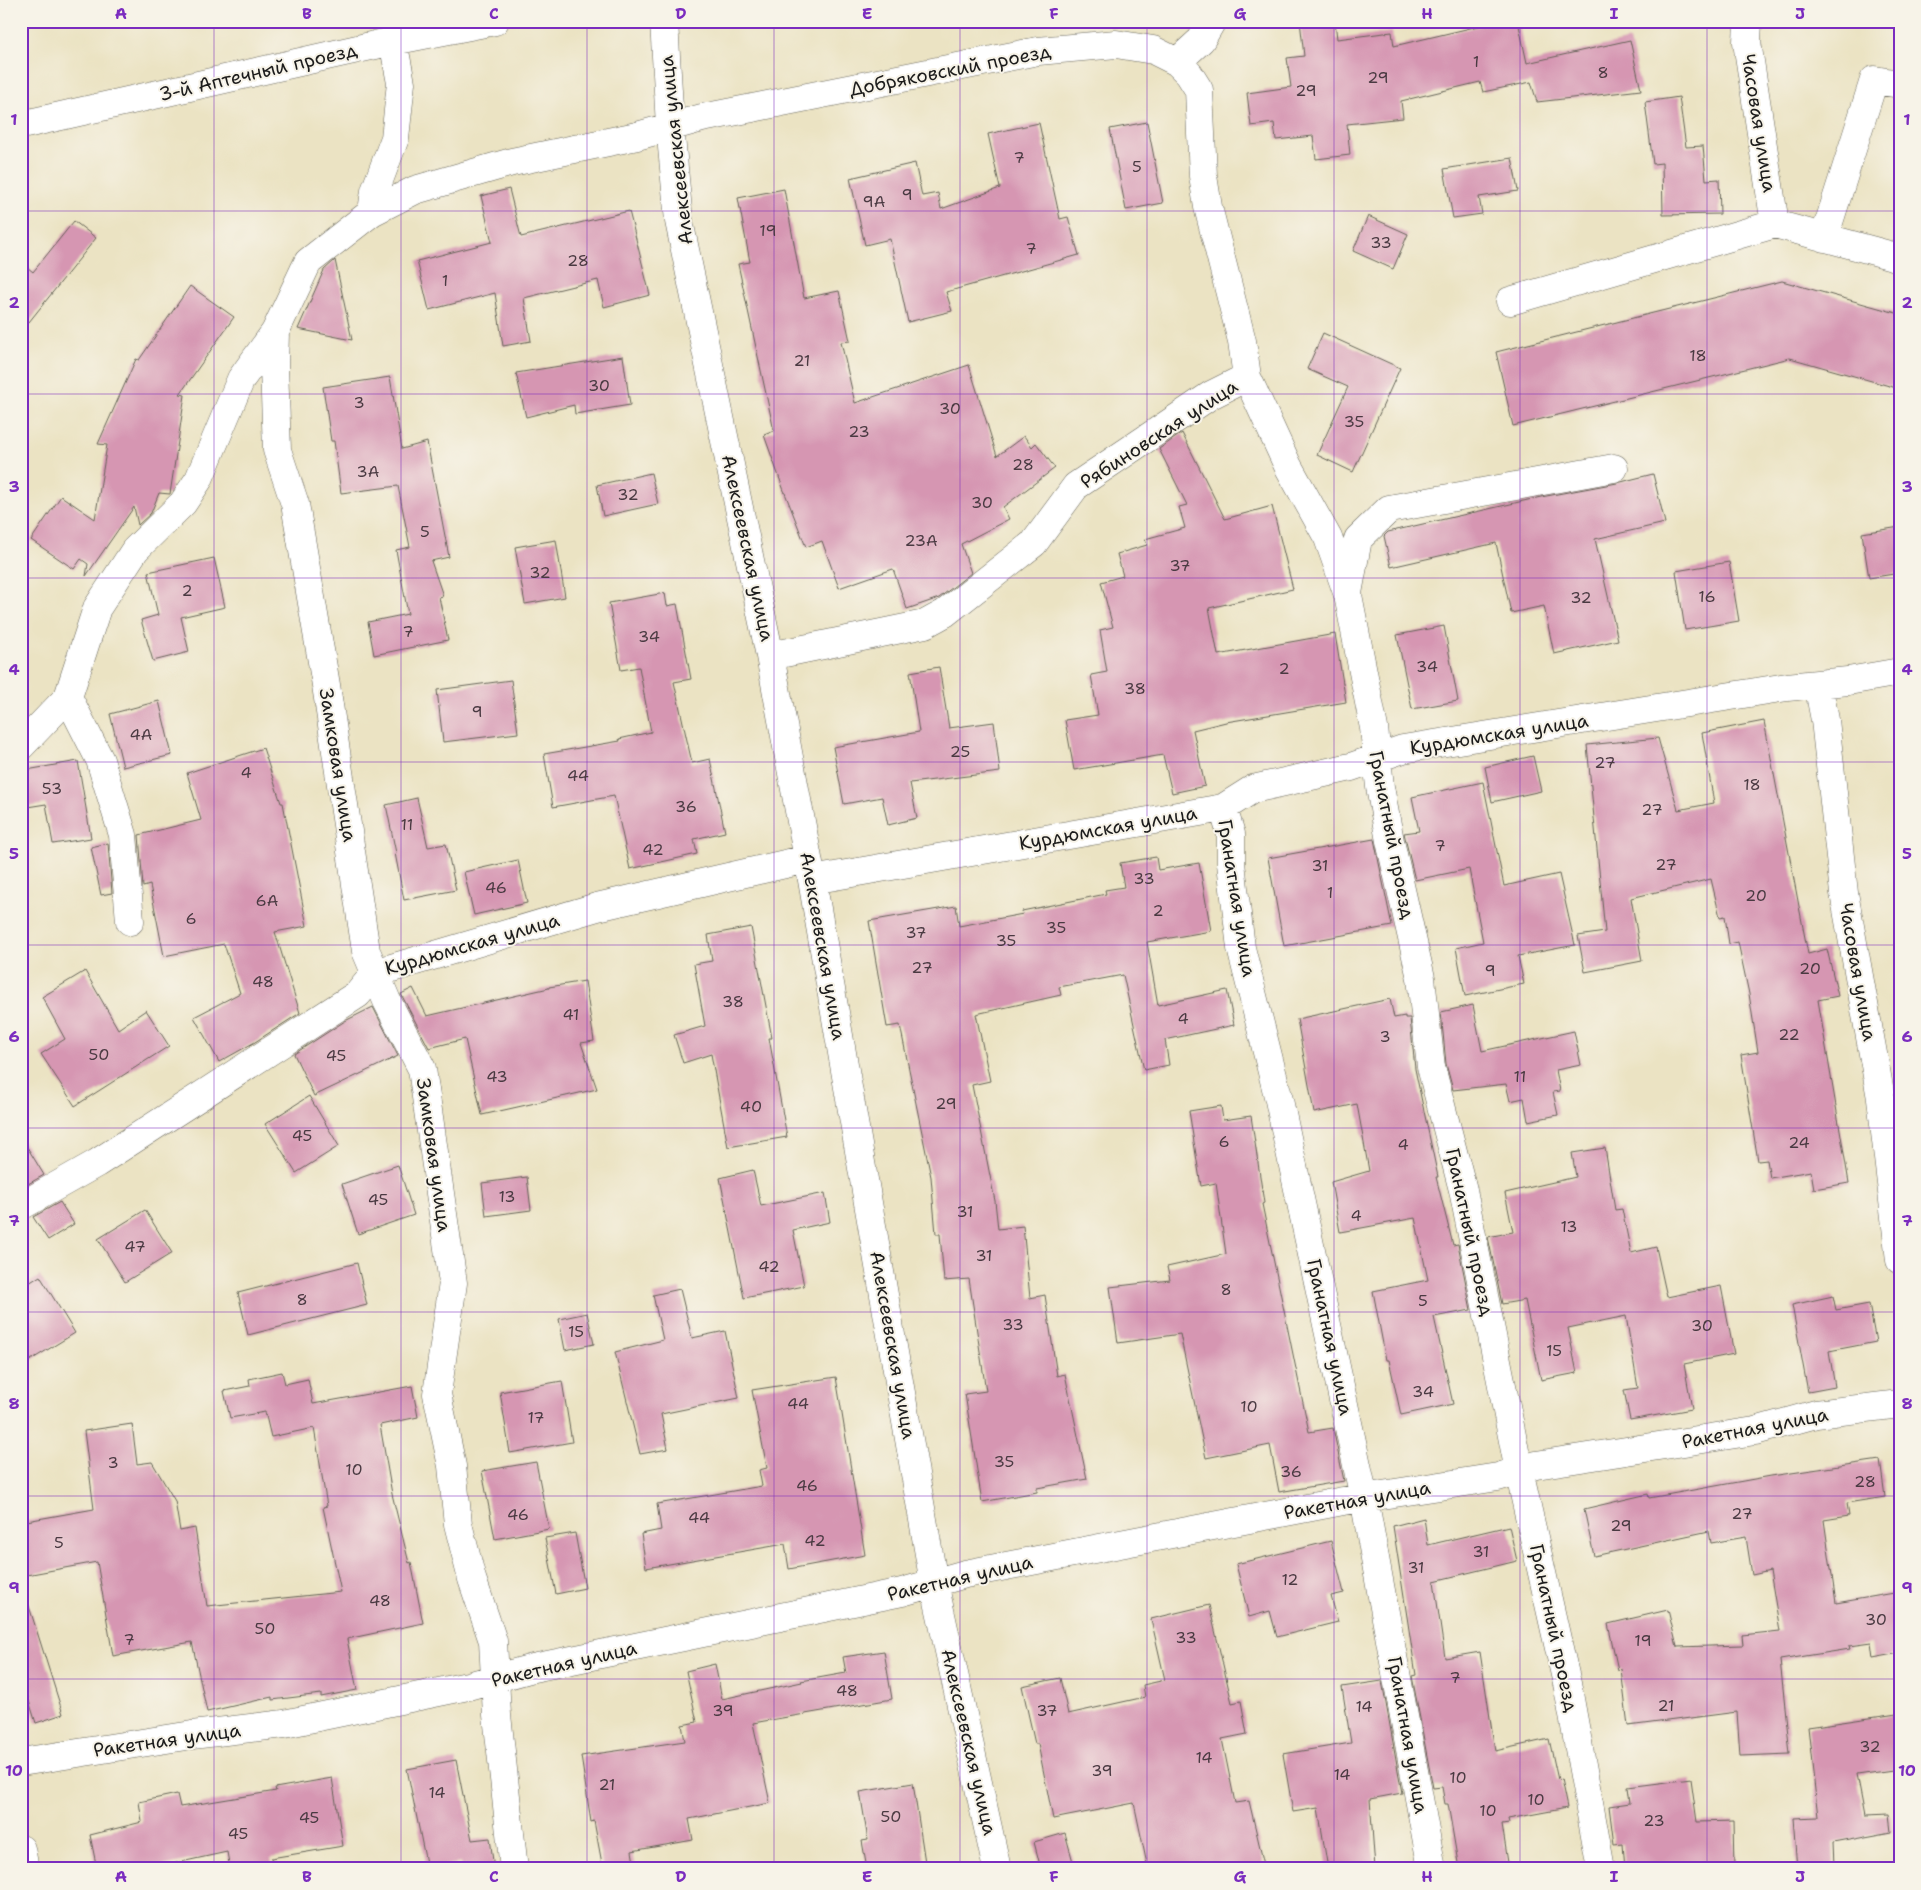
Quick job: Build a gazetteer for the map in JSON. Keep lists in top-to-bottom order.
{
  "streets": {
    "street": [
      "Добряковский проезд",
      "3-й Аптечный проезд",
      "Часовая улица",
      "Алексеевская улица",
      "Рябиновская улица",
      "Курдюмская улица",
      "Замковая улица",
      "Гранатный проезд",
      "Гранатная улица",
      "Ракетная улица"
    ]
  },
  "crossings": [
    ["Добряковский проезд", "Алексеевская улица"],
    ["Добряковский проезд", "Рябиновская улица"],
    ["Добряковский проезд", "Замковая улица"],
    ["Часовая улица", "Курдюмская улица"],
    ["Алексеевская улица", "Рябиновская улица"],
    ["Алексеевская улица", "Курдюмская улица"],
    ["Алексеевская улица", "Ракетная улица"],
    ["Курдюмская улица", "Замковая улица"],
    ["Курдюмская улица", "Гранатный проезд"],
    ["Курдюмская улица", "Гранатная улица"],
    ["Замковая улица", "Ракетная улица"],
    ["Гранатный проезд", "Ракетная улица"],
    ["Гранатная улица", "Ракетная улица"]
  ],
  "house_numbers": [
    "1",
    "8",
    "29",
    "29",
    "7",
    "5",
    "9",
    "9А",
    "19",
    "33",
    "7",
    "28",
    "1",
    "18",
    "21",
    "30",
    "3",
    "30",
    "35",
    "23",
    "28",
    "3А",
    "32",
    "30",
    "5",
    "23А",
    "37",
    "32",
    "2",
    "16",
    "32",
    "7",
    "34",
    "34",
    "2",
    "38",
    "9",
    "4А",
    "25",
    "27",
    "4",
    "44",
    "18",
    "53",
    "36",
    "27",
    "11",
    "7",
    "42",
    "27",
    "31",
    "33",
    "46",
    "1",
    "20",
    "6А",
    "2",
    "6",
    "35",
    "37",
    "35",
    "27",
    "20",
    "9",
    "48",
    "38",
    "41",
    "4",
    "22",
    "3",
    "50",
    "45",
    "43",
    "11",
    "29",
    "40",
    "45",
    "6",
    "24",
    "4",
    "13",
    "45",
    "31",
    "4",
    "13",
    "47",
    "31",
    "42",
    "8",
    "8",
    "5",
    "33",
    "30",
    "15",
    "15",
    "34",
    "44",
    "10",
    "17",
    "35",
    "3",
    "10",
    "36",
    "28",
    "46",
    "27",
    "46",
    "44",
    "29",
    "42",
    "5",
    "31",
    "31",
    "12",
    "48",
    "30",
    "50",
    "33",
    "7",
    "19",
    "7",
    "48",
    "21",
    "14",
    "39",
    "37",
    "32",
    "14",
    "39",
    "14",
    "10",
    "21",
    "14",
    "10",
    "10",
    "50",
    "45",
    "23",
    "45"
  ],
  "grid": {
    "columns": [
      "A",
      "B",
      "C",
      "D",
      "E",
      "F",
      "G",
      "H",
      "I",
      "J"
    ],
    "rows": [
      "1",
      "2",
      "3",
      "4",
      "5",
      "6",
      "7",
      "8",
      "9",
      "10"
    ]
  }
}
